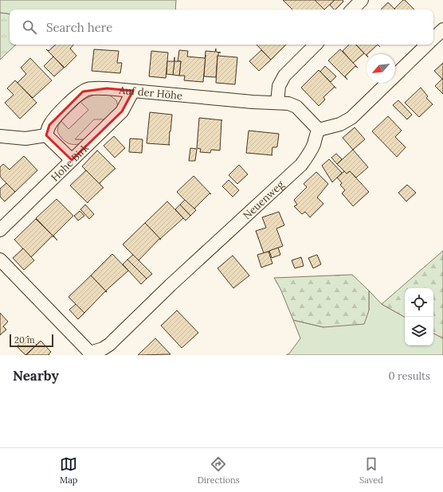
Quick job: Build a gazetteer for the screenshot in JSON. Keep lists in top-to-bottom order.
{
  "streets": {
    "street": ["Auf der Höhe", "Hohe Birk", "Neuenweg"]
  },
  "crossings": [
    ["Auf der Höhe", "Hohe Birk"],
    ["Auf der Höhe", "Neuenweg"]
  ],
  "scale_bar": "20 m",
  "north": "bottom left",
  "page": {
    "search": "Search here",
    "scale": "20 m",
    "heading": ["Nearby", "0 results"],
    "nav": ["Map", "Directions", "Saved"]
  }
}
